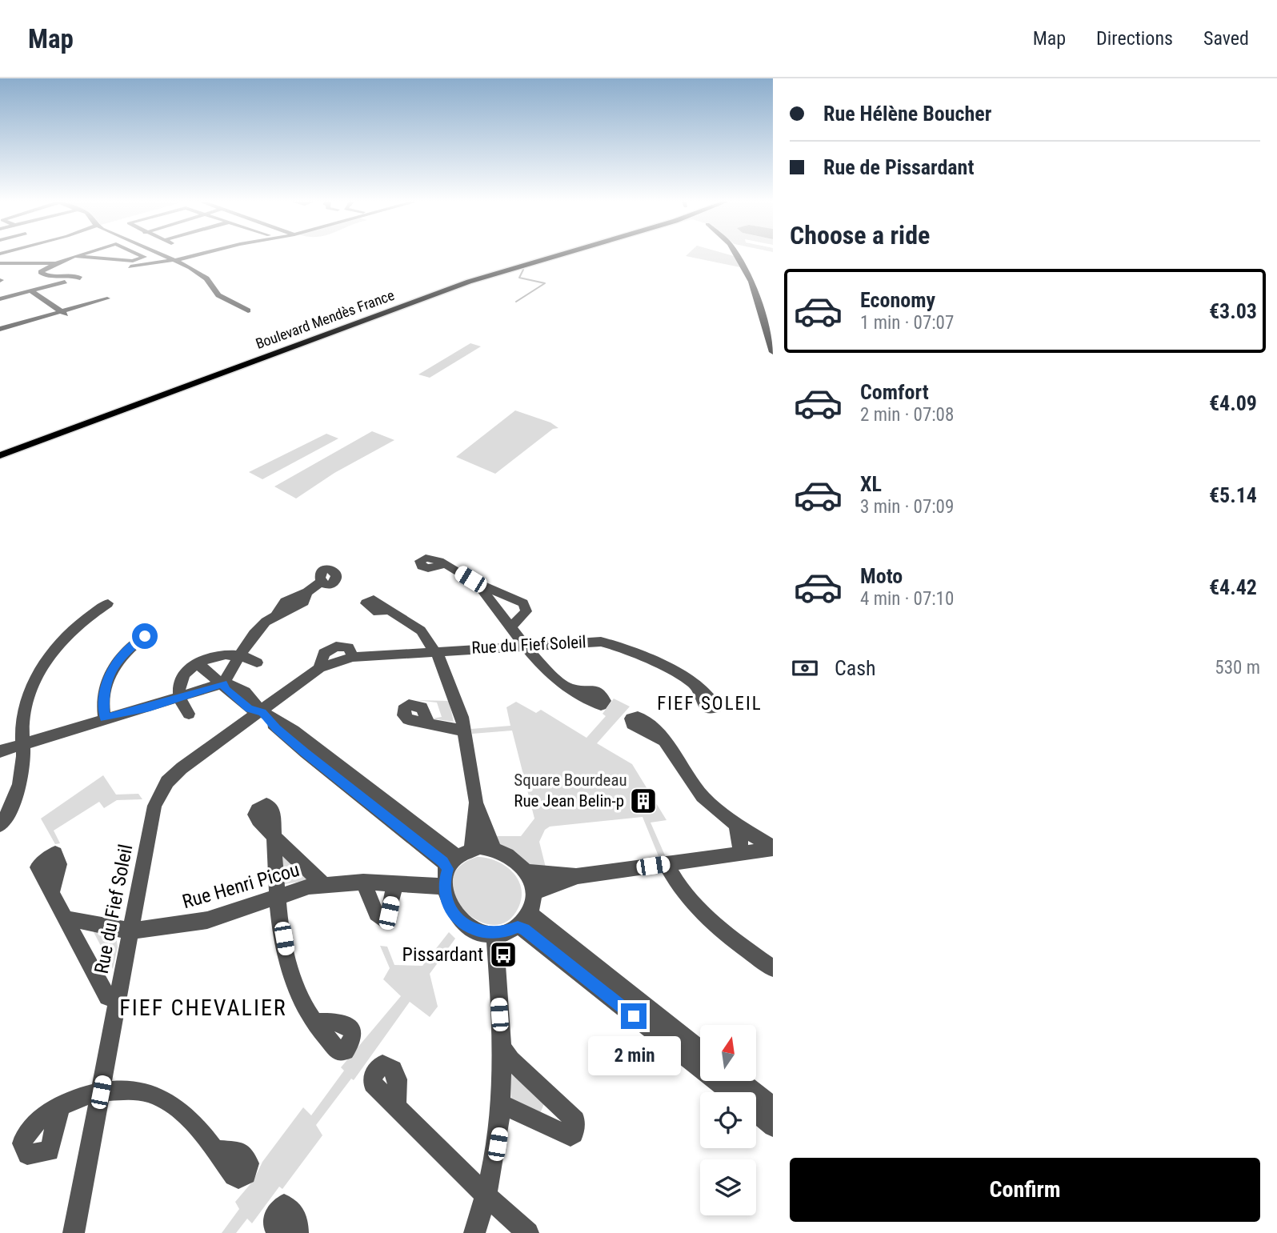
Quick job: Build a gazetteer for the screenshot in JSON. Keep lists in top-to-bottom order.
{
  "streets": {
    "main road": ["Boulevard Mendès France"],
    "street": ["Rue du Fief Soleil", "Rue Henri Picou"]
  },
  "crossings": [
    ["Rue du Fief Soleil", "Rue Henri Picou"]
  ],
  "districts": ["FIEF SOLEIL", "FIEF CHEVALIER"],
  "parks": ["Square Bourdeau"],
  "places": {
    "building": ["Rue Jean Belin-p"],
    "bus stop": ["Pissardant"]
  },
  "north": "top",
  "page": {
    "header": "Map",
    "nav": ["Map", "Directions", "Saved"],
    "banner": ["Rue Hélène Boucher", "Rue de Pissardant"],
    "heading": "Choose a ride",
    "list": [
      {
        "name": "Economy",
        "note": "1 min · 07:07",
        "value": "€3.03"
      },
      {
        "name": "Comfort",
        "note": "2 min · 07:08",
        "value": "€4.09"
      },
      {
        "name": "XL",
        "note": "3 min · 07:09",
        "value": "€5.14"
      },
      {
        "name": "Moto",
        "note": "4 min · 07:10",
        "value": "€4.42"
      }
    ],
    "pay": ["Cash", "530 m"],
    "bubble": "2 min",
    "buttons": "Confirm"
  }
}
